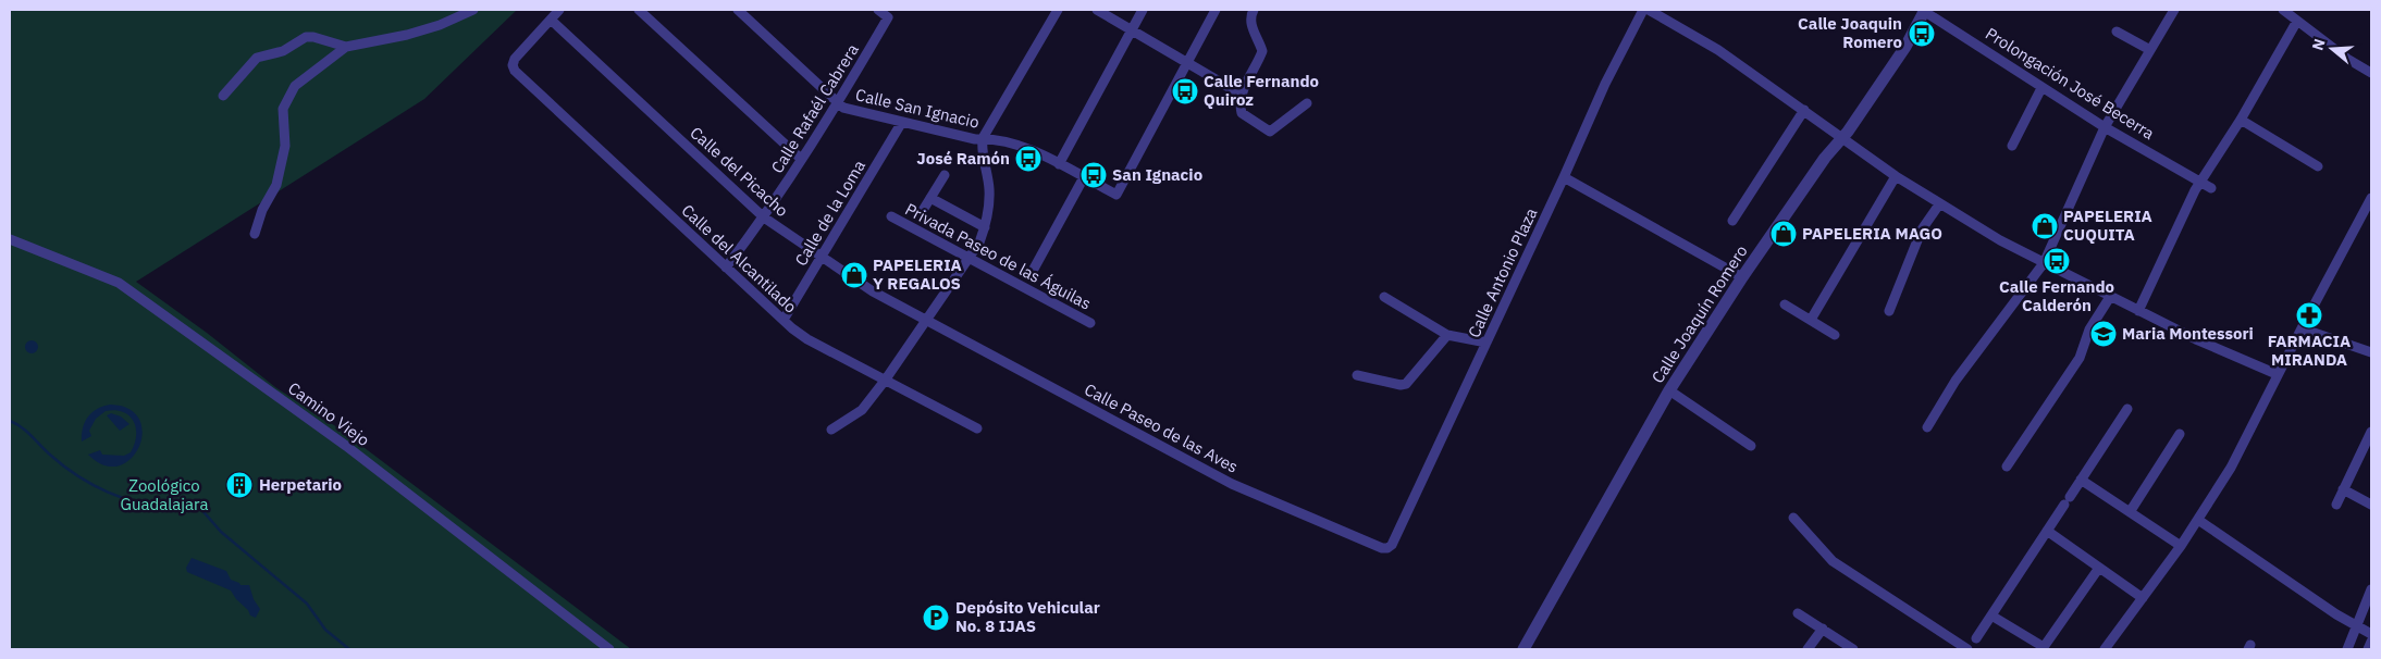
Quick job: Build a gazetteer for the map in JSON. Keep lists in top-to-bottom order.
{
  "streets": {
    "street": [
      "Prolongación José Becerra",
      "Calle Rafaél Cabrera",
      "Calle San Ignacio",
      "Calle del Picacho",
      "Calle de la Loma",
      "Privada Paseo de las Águilas",
      "Calle del Alcantilado",
      "Calle Antonio Plaza",
      "Calle Joaquín Romero",
      "Camino Viejo",
      "Calle Paseo de las Aves"
    ]
  },
  "crossings": [
    ["Prolongación José Becerra", "Calle Joaquín Romero"],
    ["Calle Rafaél Cabrera", "Calle San Ignacio"],
    ["Calle Rafaél Cabrera", "Calle del Picacho"],
    ["Calle Rafaél Cabrera", "Calle del Alcantilado"],
    ["Calle San Ignacio", "Calle de la Loma"],
    ["Calle del Picacho", "Calle de la Loma"],
    ["Calle del Picacho", "Calle del Alcantilado"],
    ["Calle del Picacho", "Calle Paseo de las Aves"],
    ["Calle de la Loma", "Calle del Alcantilado"],
    ["Calle Antonio Plaza", "Calle Paseo de las Aves"]
  ],
  "parks": ["Zoológico Guadalajara"],
  "places": {
    "bus stop": [
      "Calle Joaquin Romero",
      "Calle Fernando Quiroz",
      "José Ramón",
      "San Ignacio",
      "Calle Fernando Calderón"
    ],
    "shop": ["PAPELERIA CUQUITA", "PAPELERIA MAGO", "PAPELERIA Y REGALOS"],
    "pharmacy": ["FARMACIA MIRANDA"],
    "school or university": ["Maria Montessori"],
    "building": ["Herpetario"],
    "parking": ["Depósito Vehicular No. 8 IJAS"]
  },
  "north": "left"
}
